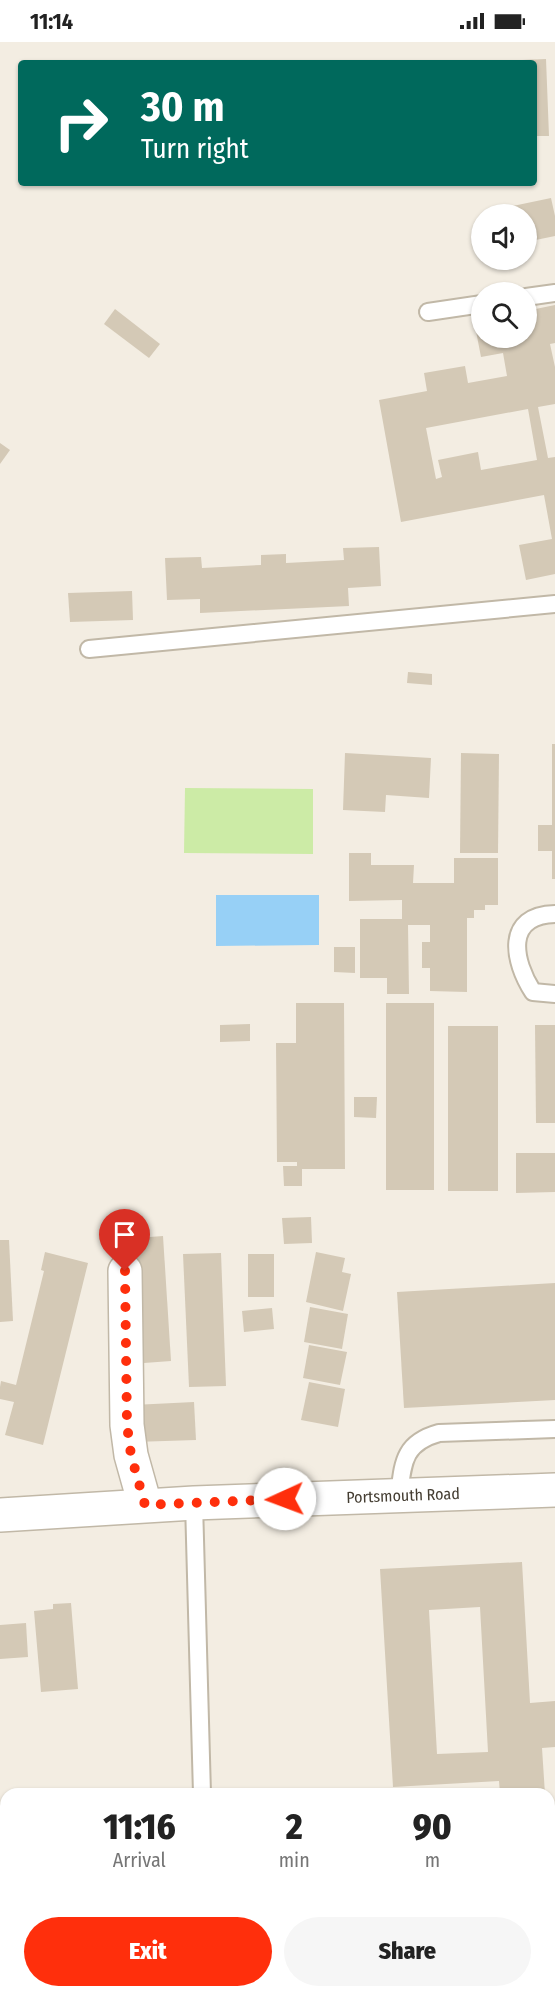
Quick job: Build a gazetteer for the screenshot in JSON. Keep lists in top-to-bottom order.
{
  "streets": {
    "street": ["Portsmouth Road"]
  },
  "page": {
    "status": "11:14",
    "turn": ["30 m", "Turn right"],
    "eta": [
      "11:16",
      "Arrival",
      "2",
      "min",
      "90",
      "m"
    ],
    "buttons": ["Exit", "Share"]
  }
}
